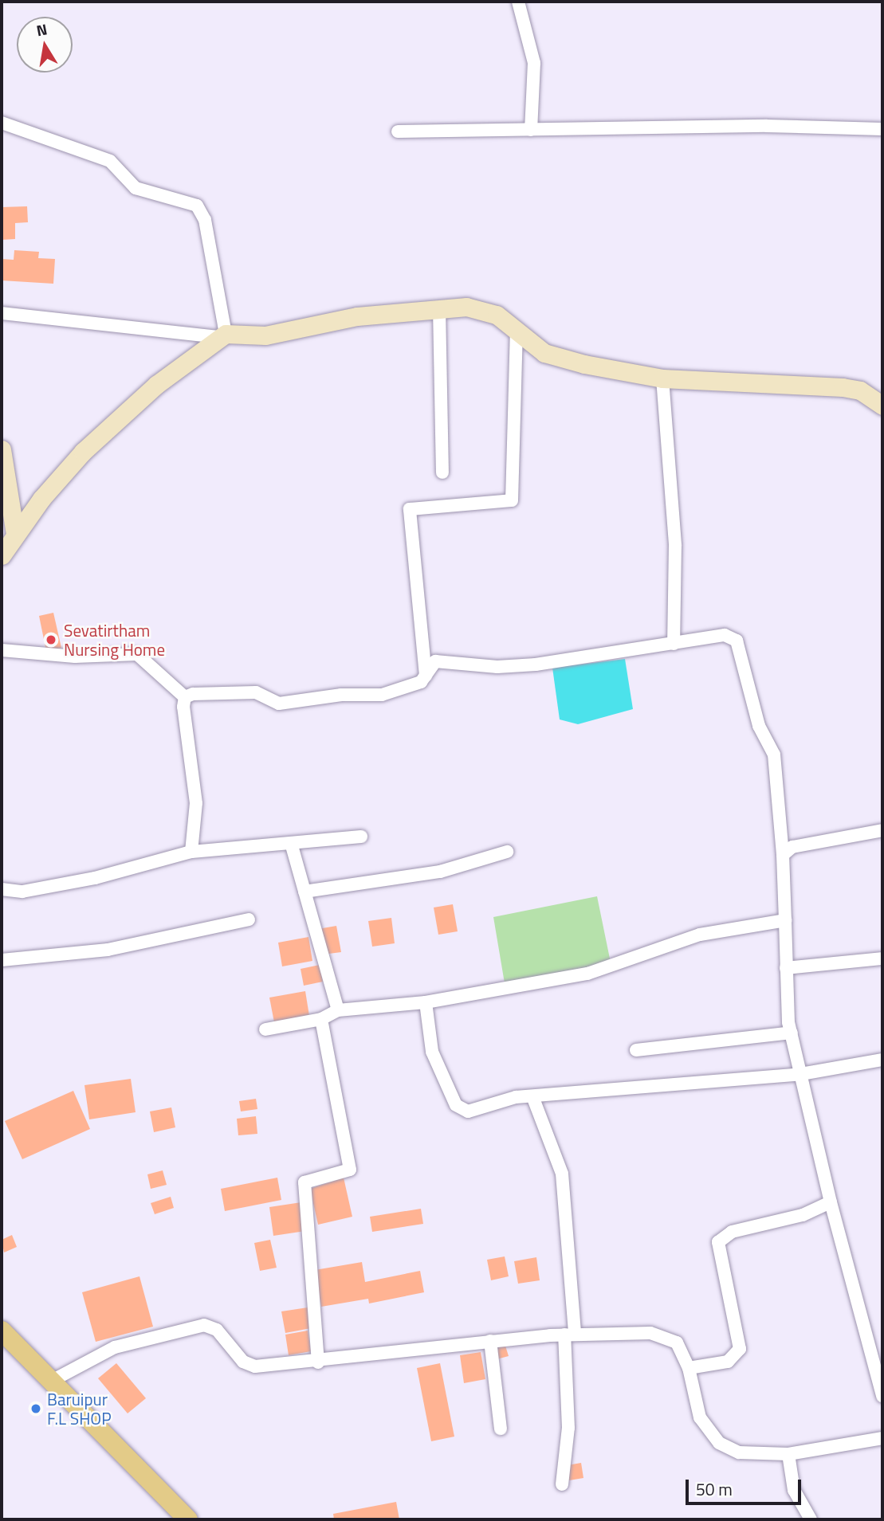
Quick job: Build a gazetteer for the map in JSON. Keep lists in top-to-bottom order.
{
  "places": ["Sevatirtham Nursing Home", "Baruipur F.L SHOP"],
  "scale_bar": "50 m",
  "north": "top"
}
